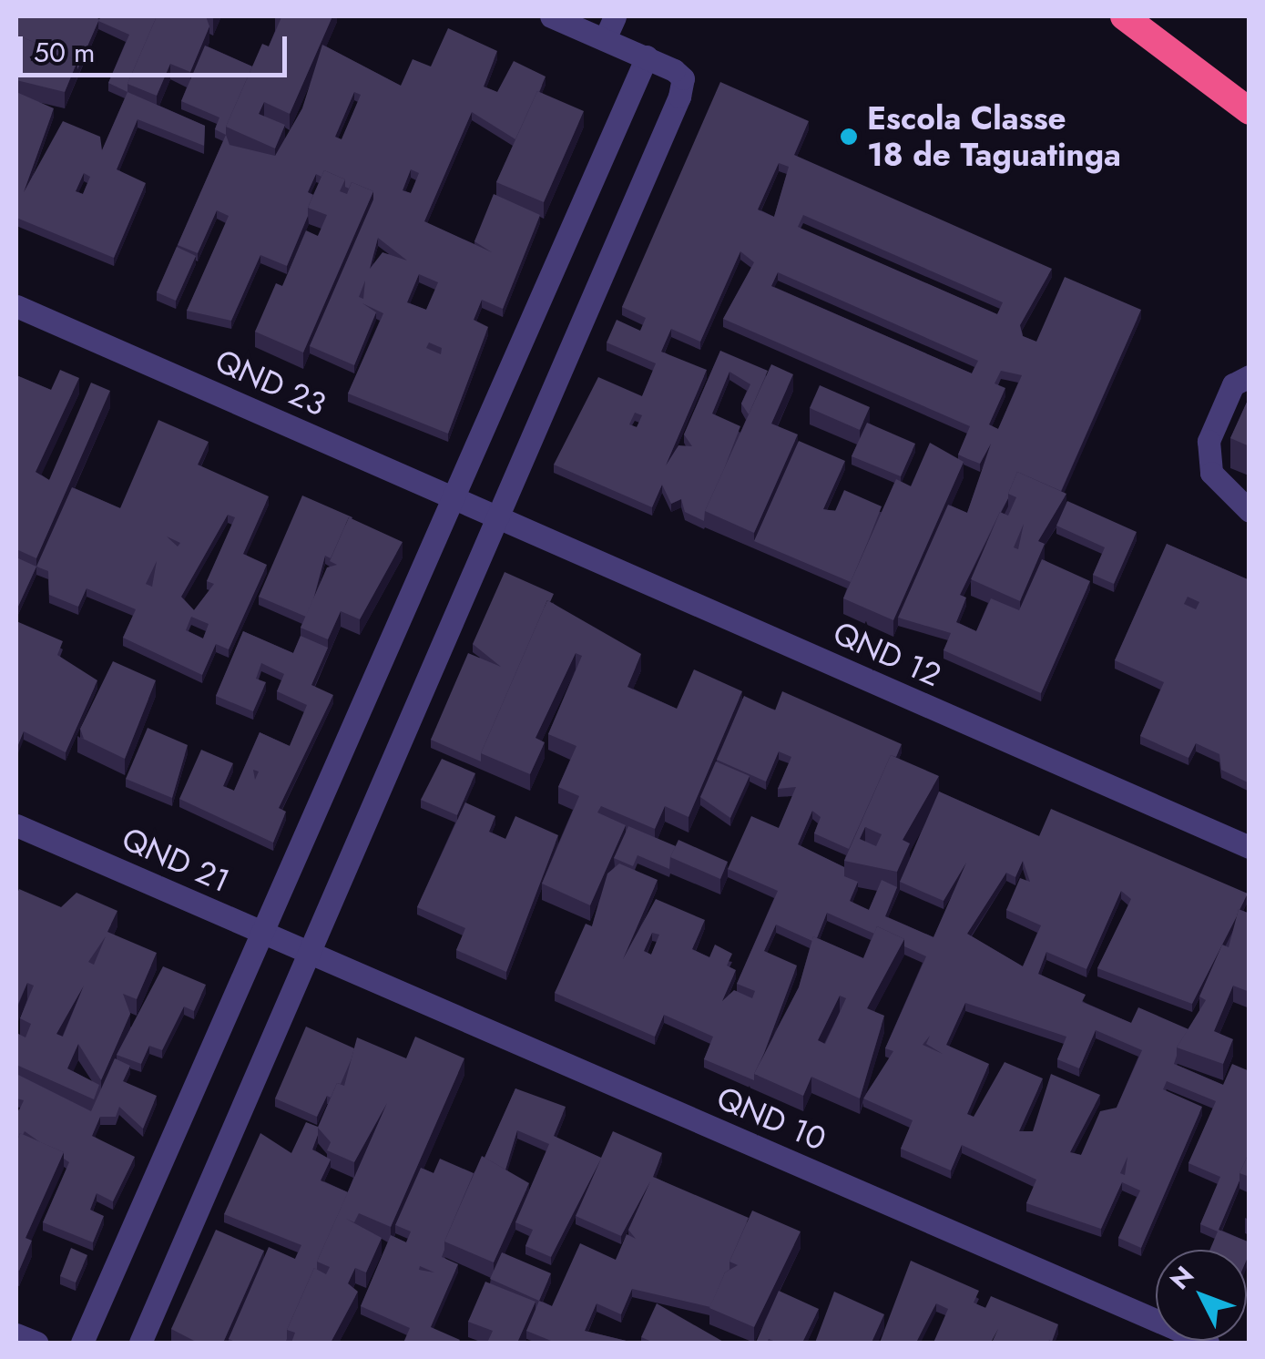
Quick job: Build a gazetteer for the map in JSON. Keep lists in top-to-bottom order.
{
  "streets": {
    "street": [
      "QND 23",
      "QND 12",
      "QND 21",
      "QND 10"
    ]
  },
  "crossings": [
    ["QND 23", "QND 12"],
    ["QND 21", "QND 10"]
  ],
  "places": ["Escola Classe 18 de Taguatinga"],
  "scale_bar": "50 m",
  "north": "top left"
}
